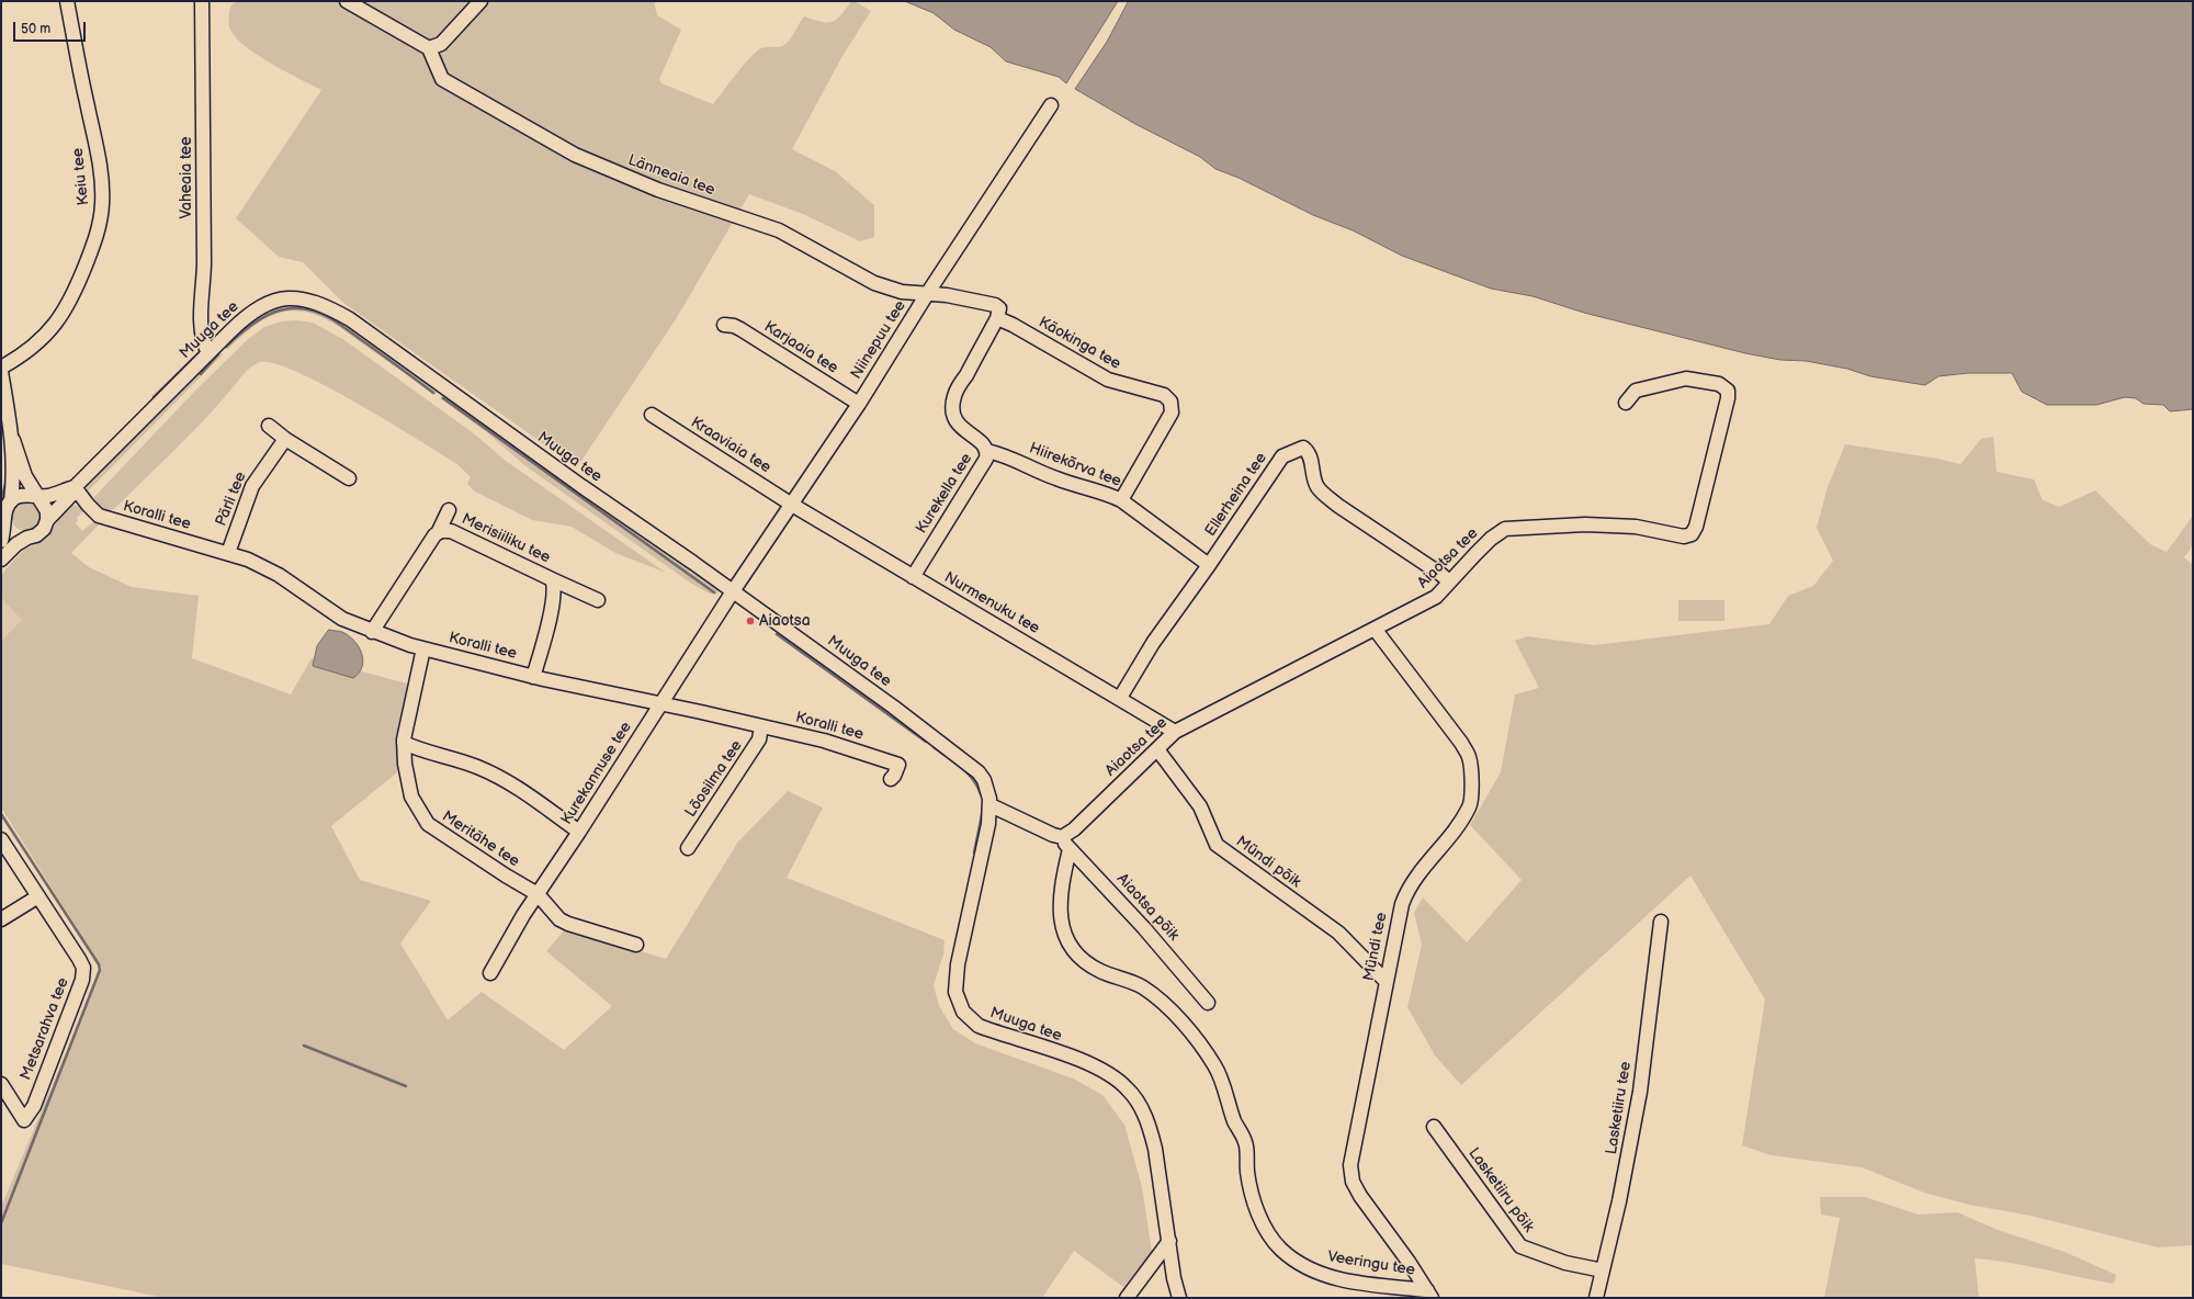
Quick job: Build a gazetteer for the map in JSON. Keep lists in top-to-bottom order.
{
  "streets": {
    "street": [
      "Länneaia tee",
      "Keiu tee",
      "Vaheaia tee",
      "Muuga tee",
      "Niinepuu tee",
      "Käokinga tee",
      "Karjaaia tee",
      "Kraaviaia tee",
      "Hiirekõrva tee",
      "Kurekella tee",
      "Ellerheina tee",
      "Pärli tee",
      "Koralli tee",
      "Merisiiliku tee",
      "Aiaotsa tee",
      "Nurmenuku tee",
      "Kurekannuse tee",
      "Lõosilma tee",
      "Meritähe tee",
      "Mündi põik",
      "Aiaotsa põik",
      "Mündi tee",
      "Metsarahva tee",
      "Lasketiiru tee",
      "Lasketiiru põik",
      "Veeringu tee"
    ]
  },
  "crossings": [
    ["Länneaia tee", "Niinepuu tee"],
    ["Vaheaia tee", "Muuga tee"],
    ["Muuga tee", "Niinepuu tee"],
    ["Muuga tee", "Koralli tee"],
    ["Muuga tee", "Kurekannuse tee"],
    ["Niinepuu tee", "Karjaaia tee"],
    ["Niinepuu tee", "Kraaviaia tee"],
    ["Niinepuu tee", "Nurmenuku tee"],
    ["Niinepuu tee", "Kurekannuse tee"],
    ["Käokinga tee", "Hiirekõrva tee"],
    ["Käokinga tee", "Kurekella tee"],
    ["Kraaviaia tee", "Nurmenuku tee"],
    ["Hiirekõrva tee", "Kurekella tee"],
    ["Hiirekõrva tee", "Ellerheina tee"],
    ["Kurekella tee", "Nurmenuku tee"],
    ["Ellerheina tee", "Aiaotsa tee"],
    ["Ellerheina tee", "Nurmenuku tee"],
    ["Pärli tee", "Koralli tee"],
    ["Koralli tee", "Merisiiliku tee"],
    ["Koralli tee", "Kurekannuse tee"],
    ["Koralli tee", "Lõosilma tee"],
    ["Koralli tee", "Meritähe tee"],
    ["Aiaotsa tee", "Nurmenuku tee"],
    ["Aiaotsa tee", "Mündi põik"],
    ["Aiaotsa tee", "Aiaotsa põik"],
    ["Aiaotsa tee", "Mündi tee"],
    ["Kurekannuse tee", "Meritähe tee"],
    ["Mündi põik", "Mündi tee"],
    ["Aiaotsa põik", "Veeringu tee"],
    ["Mündi tee", "Veeringu tee"],
    ["Lasketiiru tee", "Lasketiiru põik"]
  ],
  "places": ["Aiaotsa"],
  "scale_bar": "50 m"
}
